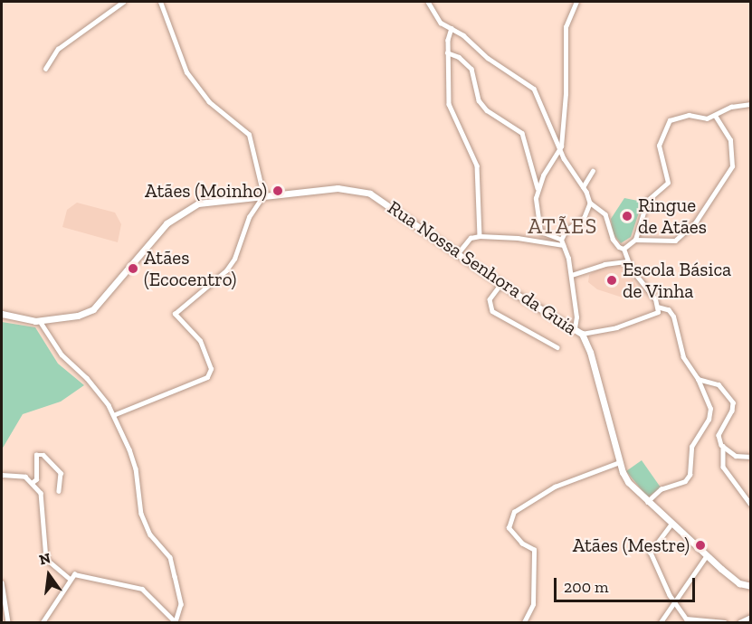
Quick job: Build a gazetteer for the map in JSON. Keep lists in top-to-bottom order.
{
  "streets": {
    "main road": ["Rua Nossa Senhora da Guia"]
  },
  "districts": ["ATÃES"],
  "places": [
    "Atães (Moinho)",
    "Ringue de Atães",
    "Atães (Ecocentro)",
    "Escola Básica de Vinha",
    "Atães (Mestre)"
  ],
  "scale_bar": "200 m",
  "north": "top"
}
